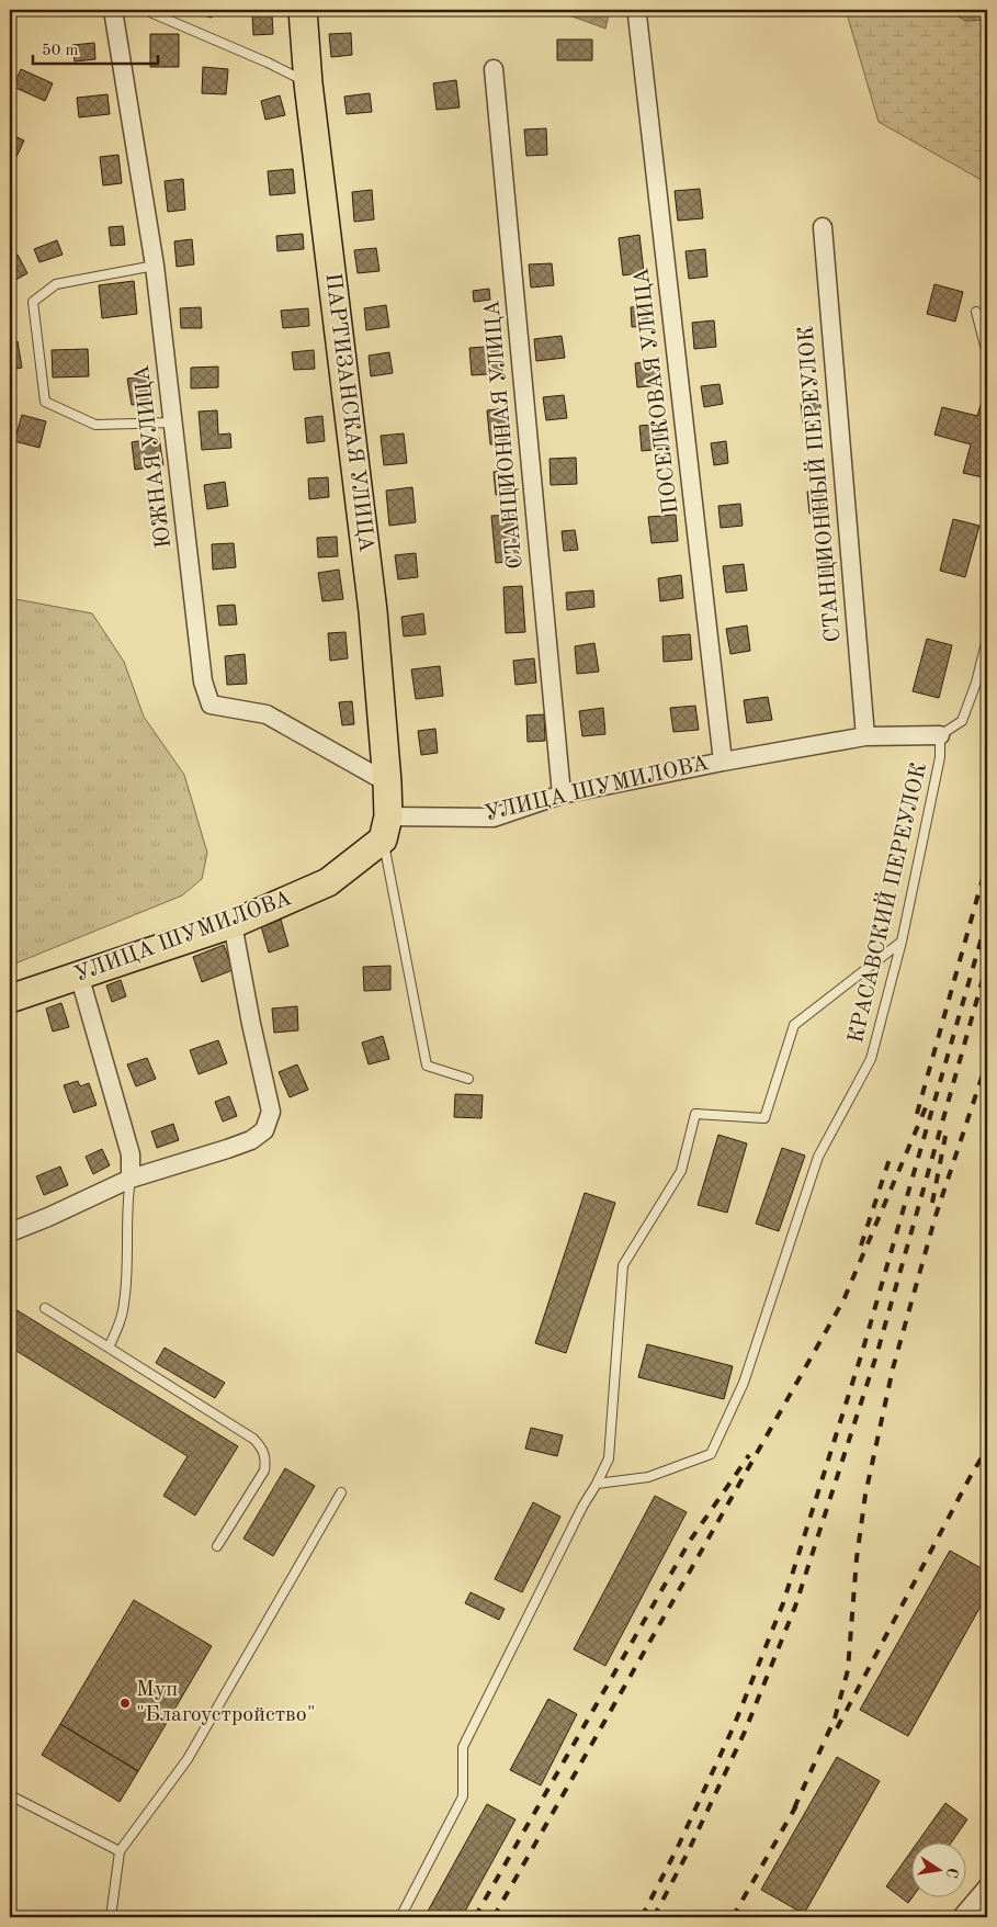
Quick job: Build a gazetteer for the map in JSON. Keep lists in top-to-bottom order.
{
  "streets": {
    "main road": ["ПАРТИЗАНСКАЯ УЛИЦА", "УЛИЦА ШУМИЛОВА"],
    "street": [
      "ПОСЕЛКОВАЯ УЛИЦА",
      "СТАНЦИОННАЯ УЛИЦА",
      "ЮЖНАЯ УЛИЦА",
      "СТАНЦИОННЫЙ ПЕРЕУЛОК"
    ],
    "lane": ["КРАСАВСКИЙ ПЕРЕУЛОК"]
  },
  "crossings": [
    ["ПОСЕЛКОВАЯ УЛИЦА", "УЛИЦА ШУМИЛОВА"],
    ["ПАРТИЗАНСКАЯ УЛИЦА", "ЮЖНАЯ УЛИЦА"],
    ["ПАРТИЗАНСКАЯ УЛИЦА", "УЛИЦА ШУМИЛОВА"],
    ["СТАНЦИОННАЯ УЛИЦА", "УЛИЦА ШУМИЛОВА"],
    ["СТАНЦИОННЫЙ ПЕРЕУЛОК", "УЛИЦА ШУМИЛОВА"],
    ["УЛИЦА ШУМИЛОВА", "КРАСАВСКИЙ ПЕРЕУЛОК"]
  ],
  "places": ["Муп \"Благоустройство\""],
  "scale_bar": "50 m",
  "north": "right"
}
